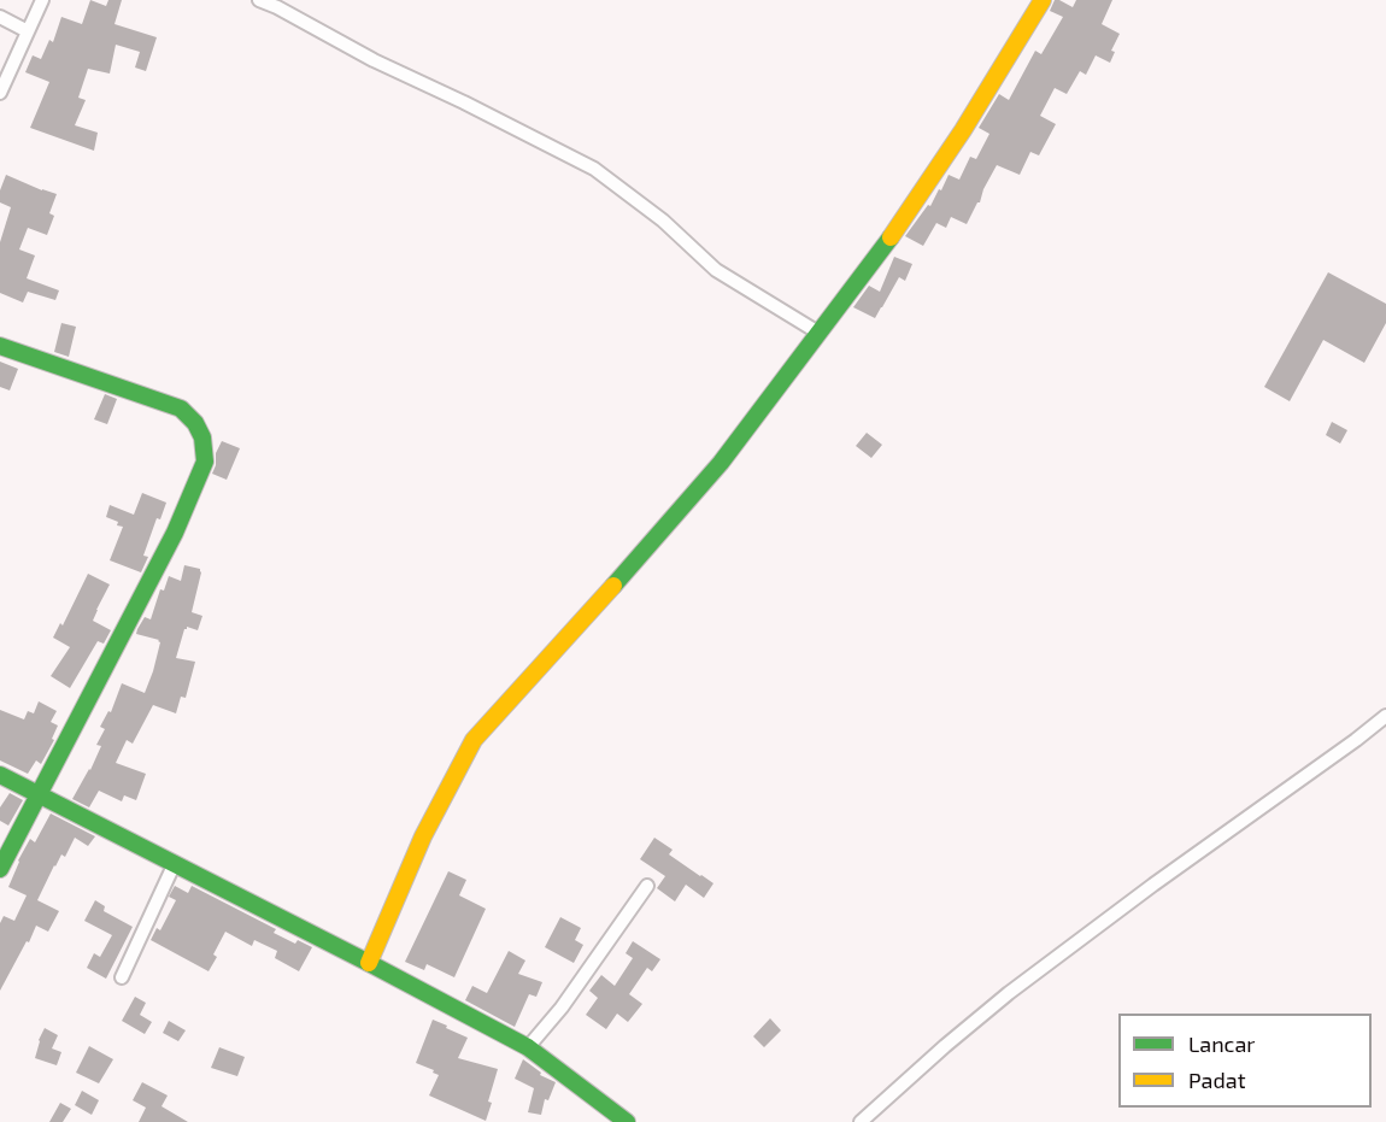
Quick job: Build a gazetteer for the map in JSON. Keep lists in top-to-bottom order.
{
  "legend": ["Lancar", "Padat"]
}
